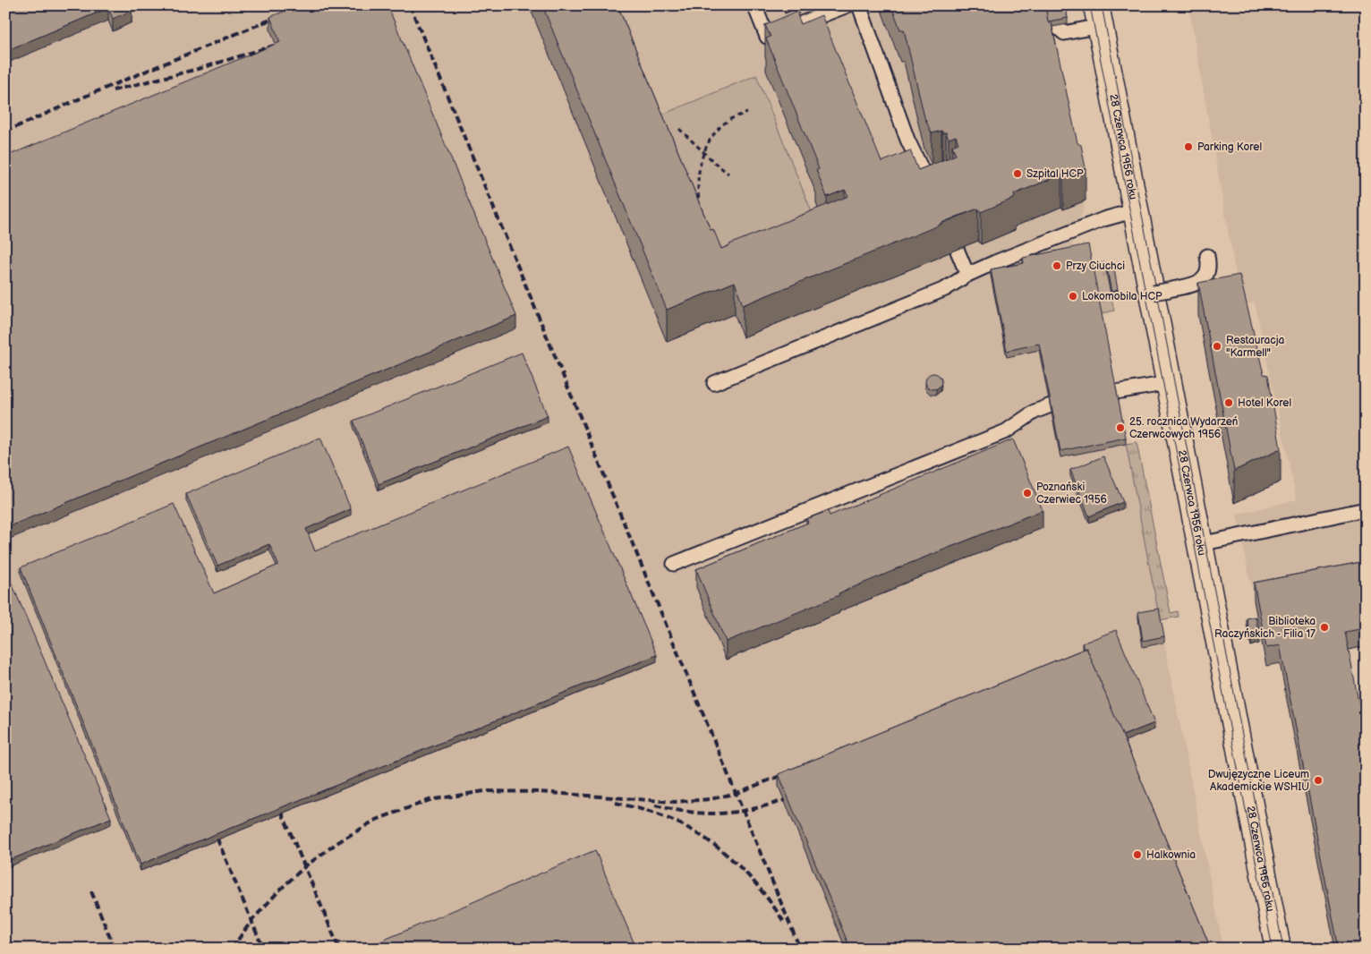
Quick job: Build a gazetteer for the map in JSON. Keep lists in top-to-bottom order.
{
  "streets": {
    "street": ["28 Czerwca 1956 roku"]
  },
  "places": [
    "Parking Korel",
    "Szpital HCP",
    "Przy Ciuchci",
    "Lokomobila HCP",
    "Restauracja \"Karmell\"",
    "Hotel Korel",
    "25. rocznica Wydarzeń Czerwcowych 1956",
    "Poznański Czerwiec 1956",
    "Biblioteka Raczyńskich - Filia 17",
    "Dwujęzyczne Liceum Akademickie WSHIU",
    "Halkownia"
  ]
}
